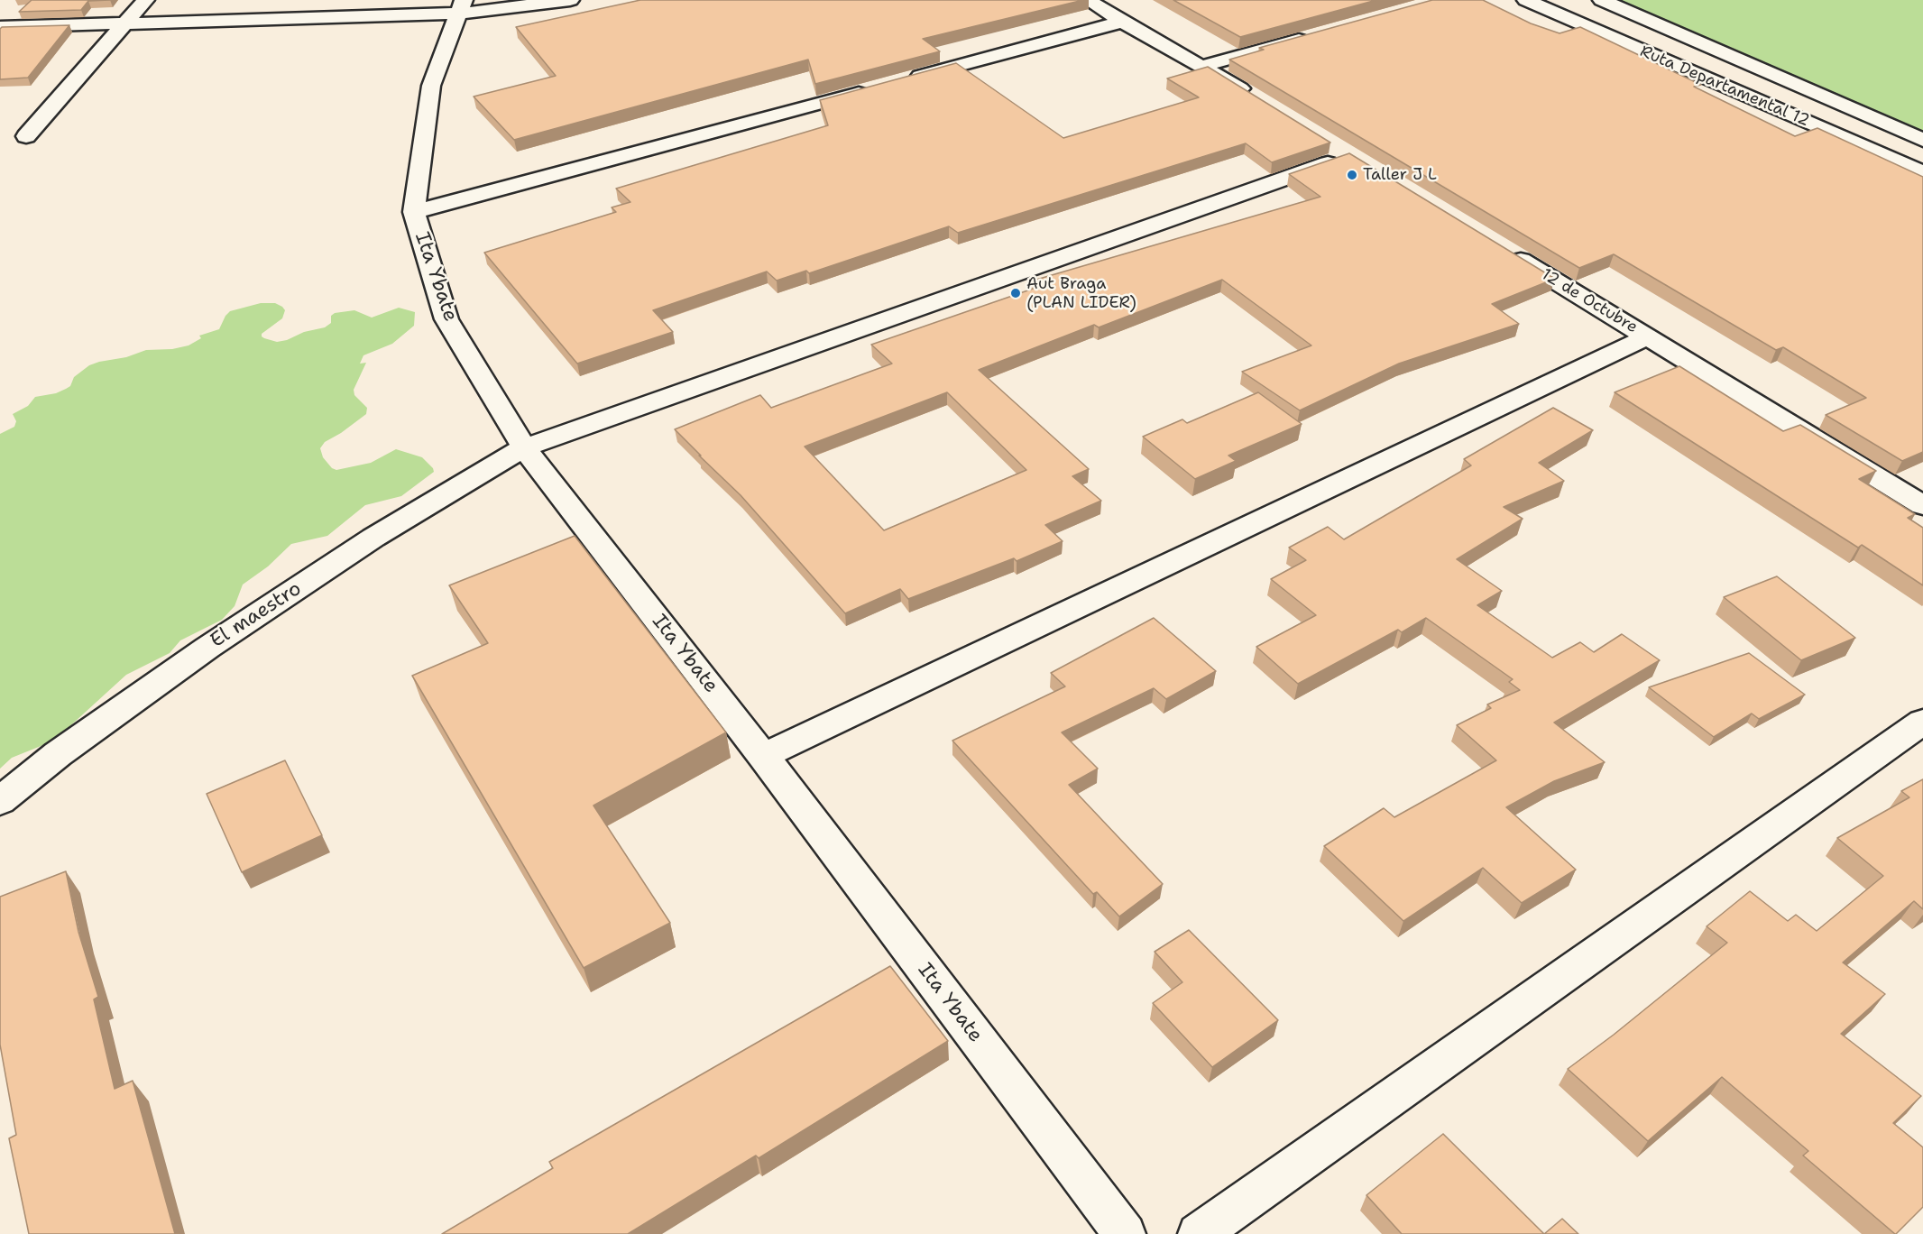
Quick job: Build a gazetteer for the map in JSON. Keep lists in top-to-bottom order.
{
  "streets": {
    "street": [
      "Ruta Departamental 12",
      "Ita Ybate",
      "12 de Octubre",
      "El maestro"
    ]
  },
  "crossings": [
    ["Ita Ybate", "El maestro"]
  ],
  "places": ["Taller J L", "Aut Braga (PLAN LIDER)"]
}
